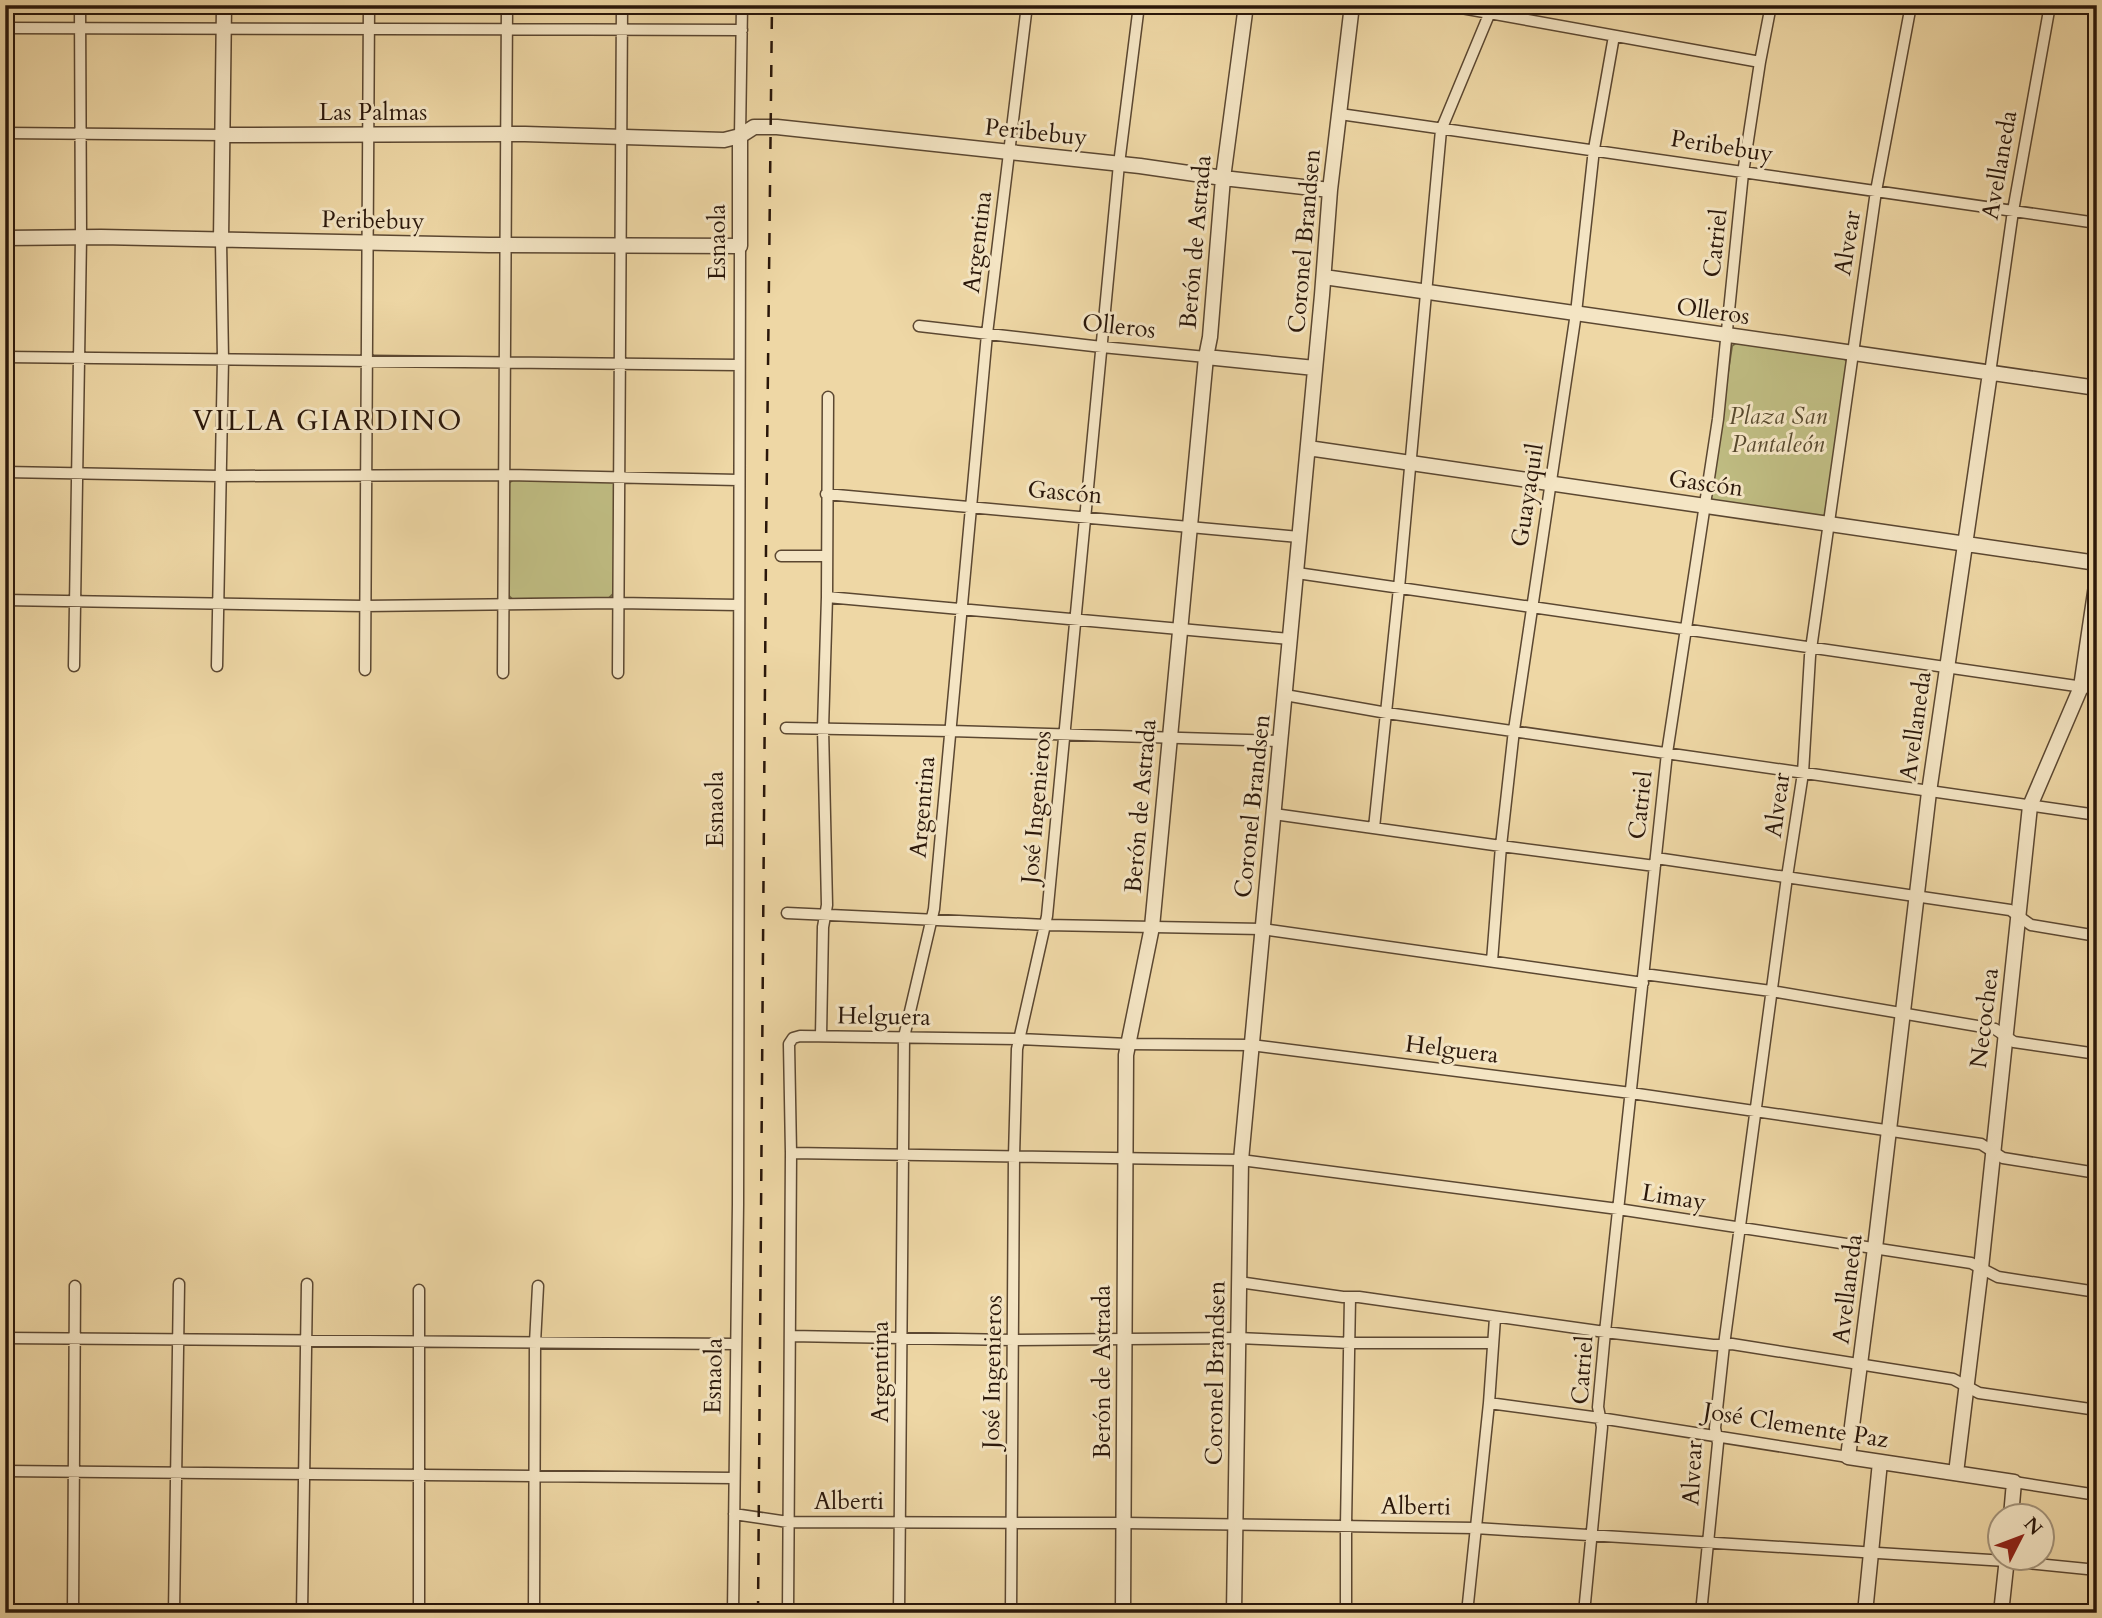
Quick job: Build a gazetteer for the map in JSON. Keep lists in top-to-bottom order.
{
  "streets": {
    "street": [
      "Las Palmas",
      "Peribebuy",
      "Avellaneda",
      "Coronel Brandsen",
      "Esnaola",
      "Argentina",
      "Berón de Astrada",
      "Catriel",
      "Alvear",
      "Olleros",
      "Gascón",
      "Guayaquil",
      "José Ingenieros",
      "Helguera",
      "Necochea",
      "Limay",
      "José Clemente Paz",
      "Alberti"
    ]
  },
  "crossings": [
    ["Las Palmas", "Peribebuy"],
    ["Las Palmas", "Esnaola"],
    ["Peribebuy", "Avellaneda"],
    ["Peribebuy", "Coronel Brandsen"],
    ["Peribebuy", "Esnaola"],
    ["Peribebuy", "Argentina"],
    ["Peribebuy", "Berón de Astrada"],
    ["Peribebuy", "Catriel"],
    ["Peribebuy", "Alvear"],
    ["Peribebuy", "Guayaquil"],
    ["Peribebuy", "José Ingenieros"],
    ["Avellaneda", "Olleros"],
    ["Avellaneda", "Gascón"],
    ["Avellaneda", "Helguera"],
    ["Avellaneda", "Limay"],
    ["Avellaneda", "José Clemente Paz"],
    ["Coronel Brandsen", "Olleros"],
    ["Coronel Brandsen", "Gascón"],
    ["Coronel Brandsen", "Helguera"],
    ["Coronel Brandsen", "Limay"],
    ["Coronel Brandsen", "Alberti"],
    ["Esnaola", "Alberti"],
    ["Argentina", "Olleros"],
    ["Argentina", "Gascón"],
    ["Argentina", "Helguera"],
    ["Argentina", "Limay"],
    ["Argentina", "Alberti"],
    ["Berón de Astrada", "Olleros"],
    ["Berón de Astrada", "Gascón"],
    ["Berón de Astrada", "Helguera"],
    ["Berón de Astrada", "Limay"],
    ["Berón de Astrada", "Alberti"],
    ["Catriel", "Olleros"],
    ["Catriel", "Gascón"],
    ["Catriel", "Helguera"],
    ["Catriel", "Limay"],
    ["Catriel", "José Clemente Paz"],
    ["Catriel", "Alberti"],
    ["Alvear", "Olleros"],
    ["Alvear", "Gascón"],
    ["Alvear", "Helguera"],
    ["Alvear", "Limay"],
    ["Alvear", "José Clemente Paz"],
    ["Alvear", "Alberti"],
    ["Olleros", "Guayaquil"],
    ["Olleros", "José Ingenieros"],
    ["Gascón", "Guayaquil"],
    ["Gascón", "José Ingenieros"],
    ["José Ingenieros", "Helguera"],
    ["José Ingenieros", "Limay"],
    ["José Ingenieros", "Alberti"],
    ["Helguera", "Necochea"],
    ["Helguera", "Limay"],
    ["Necochea", "Limay"],
    ["Necochea", "José Clemente Paz"]
  ],
  "districts": ["VILLA GIARDINO"],
  "parks": ["Plaza San Pantaleón"],
  "north": "top right"
}
